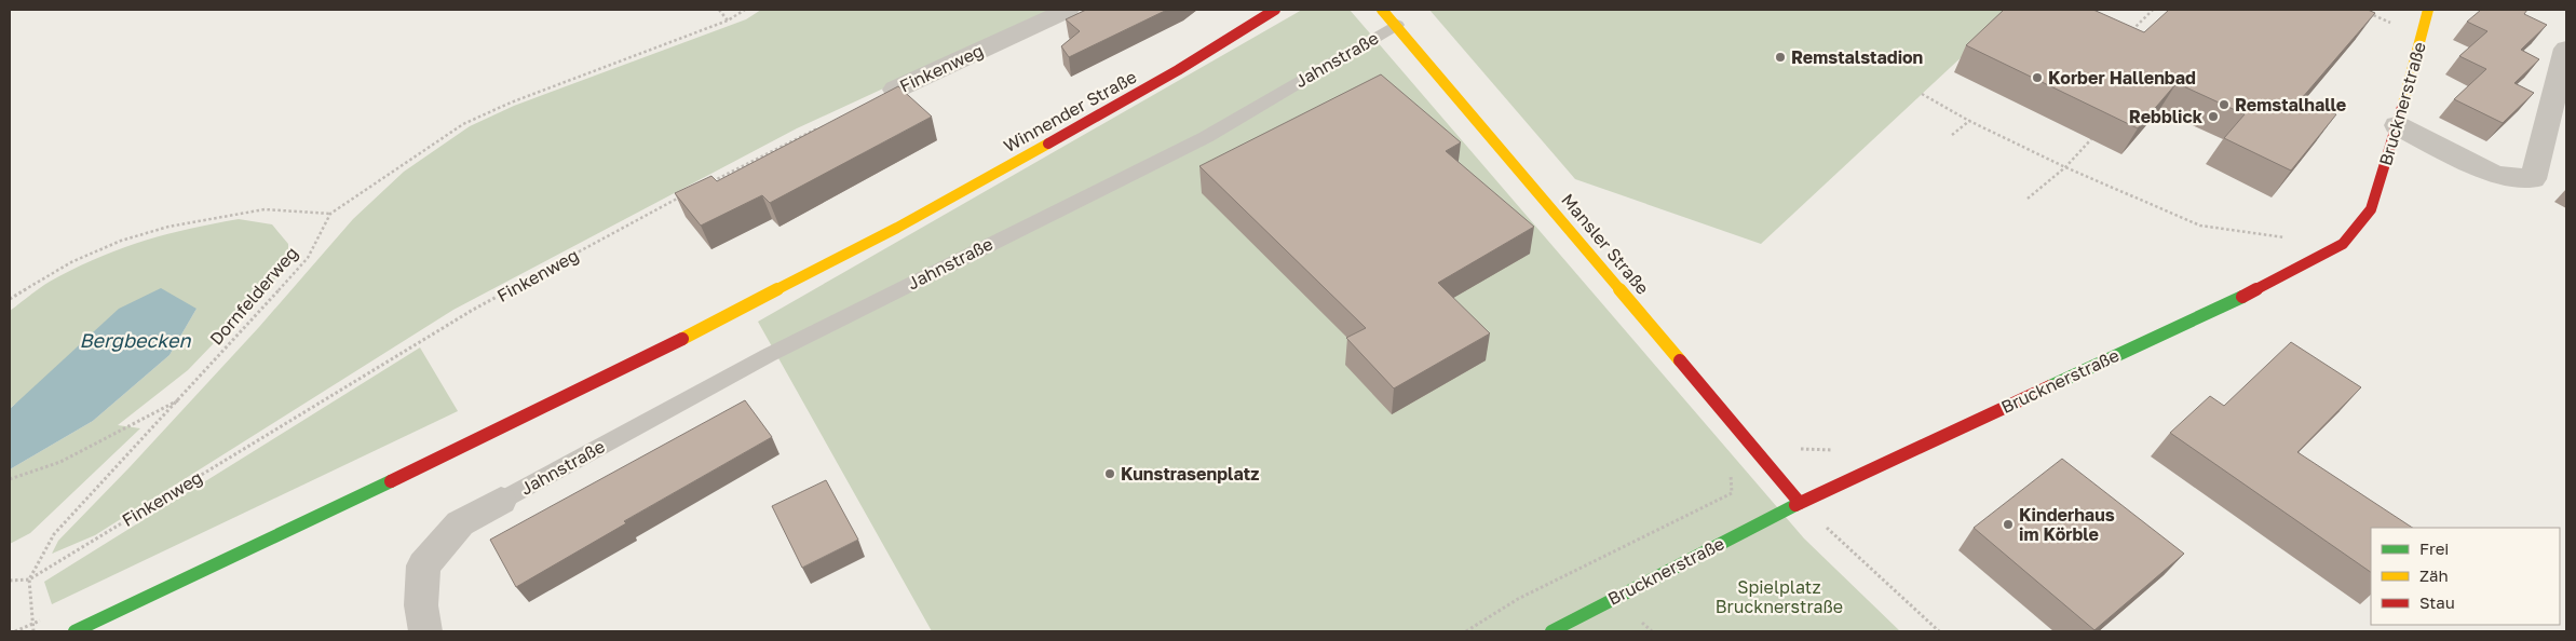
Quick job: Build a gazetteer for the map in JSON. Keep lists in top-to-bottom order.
{
  "streets": {
    "street": [
      "Finkenweg",
      "Brucknerstraße",
      "Winnender Straße",
      "Mansler Straße"
    ],
    "lane": ["Jahnstraße"],
    "path": ["Dornfelderweg"]
  },
  "crossings": [
    ["Jahnstraße", "Mansler Straße"],
    ["Finkenweg", "Dornfelderweg"],
    ["Brucknerstraße", "Mansler Straße"]
  ],
  "water": ["Bergbecken"],
  "parks": ["Spielplatz Brucknerstraße"],
  "places": [
    "Remstalstadion",
    "Korber Hallenbad",
    "Remstalhalle",
    "Rebblick",
    "Kunstrasenplatz",
    "Kinderhaus im Körble"
  ],
  "legend": ["Frei", "Zäh", "Stau"]
}
